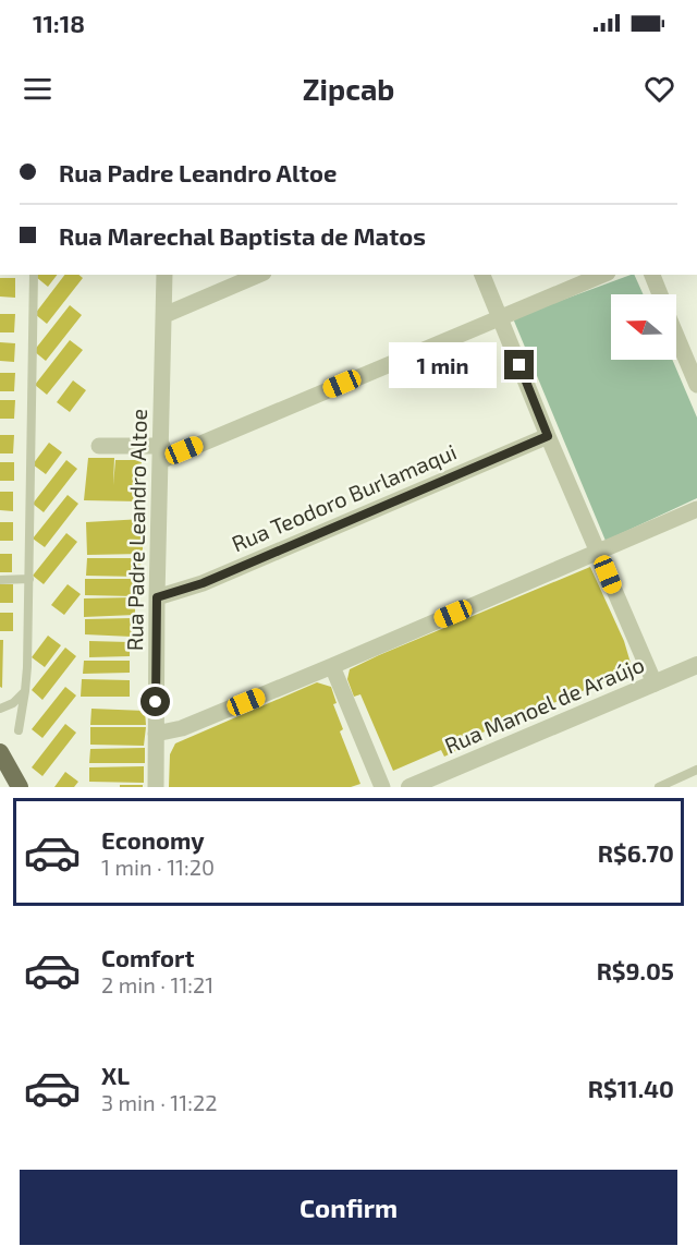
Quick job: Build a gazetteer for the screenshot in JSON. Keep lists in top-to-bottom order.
{
  "streets": {
    "street": ["Rua Teodoro Burlamaqui", "Rua Padre Leandro Altoe", "Rua Manoel de Araújo"]
  },
  "crossings": [
    ["Rua Teodoro Burlamaqui", "Rua Padre Leandro Altoe"]
  ],
  "north": "left",
  "page": {
    "status": "11:18",
    "header": "Zipcab",
    "banner": ["Rua Padre Leandro Altoe", "Rua Marechal Baptista de Matos"],
    "bubble": "1 min",
    "list": [
      {
        "name": "Economy",
        "note": "1 min · 11:20",
        "value": "R$6.70"
      },
      {
        "name": "Comfort",
        "note": "2 min · 11:21",
        "value": "R$9.05"
      },
      {
        "name": "XL",
        "note": "3 min · 11:22",
        "value": "R$11.40"
      }
    ],
    "buttons": "Confirm"
  }
}
